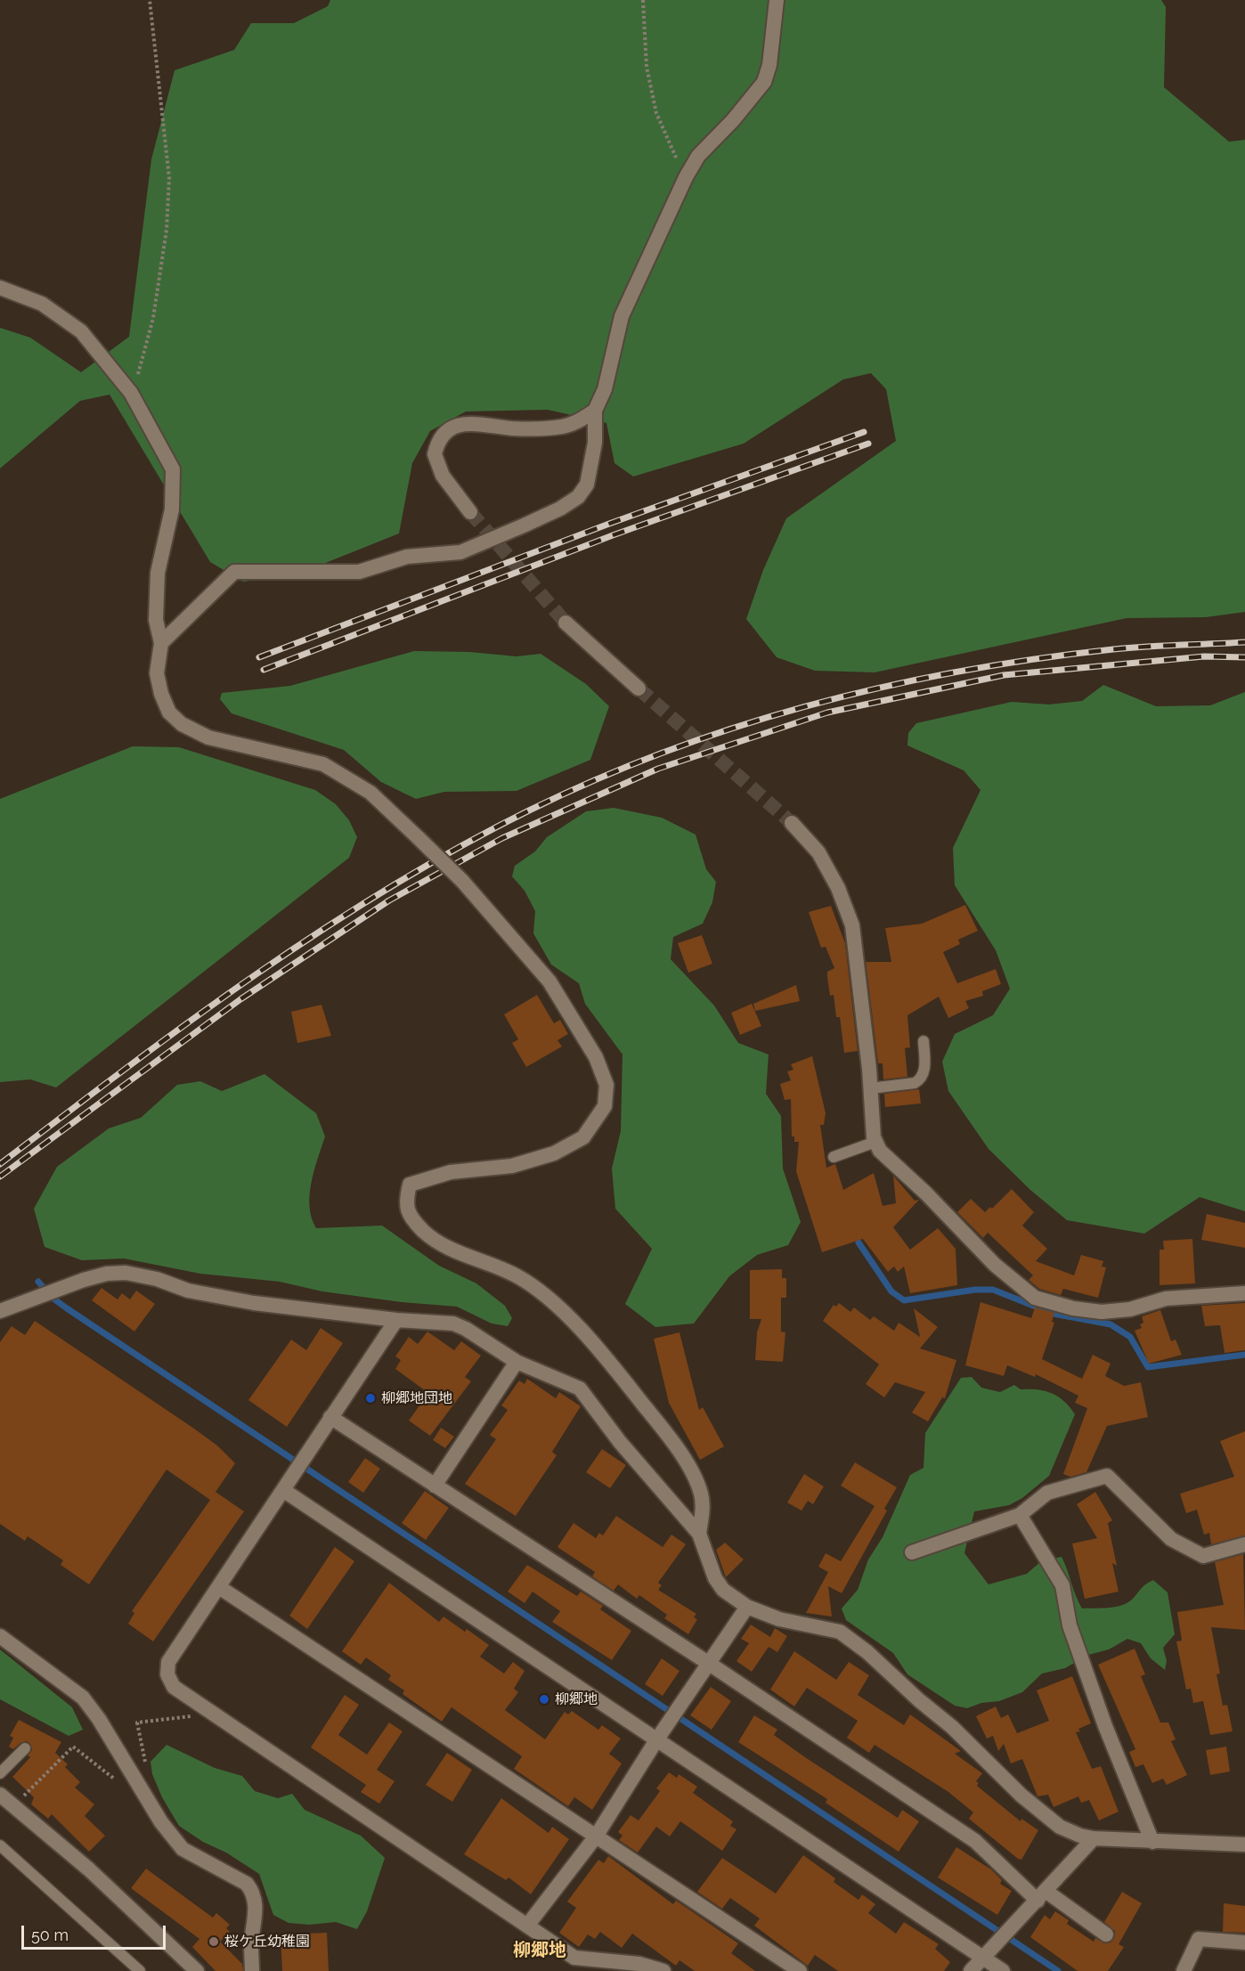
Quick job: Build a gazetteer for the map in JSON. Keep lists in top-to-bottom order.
{
  "districts": ["柳郷地"],
  "places": ["柳郷地団地", "柳郷地", "桜ケ丘幼稚園"],
  "scale_bar": "50 m"
}
